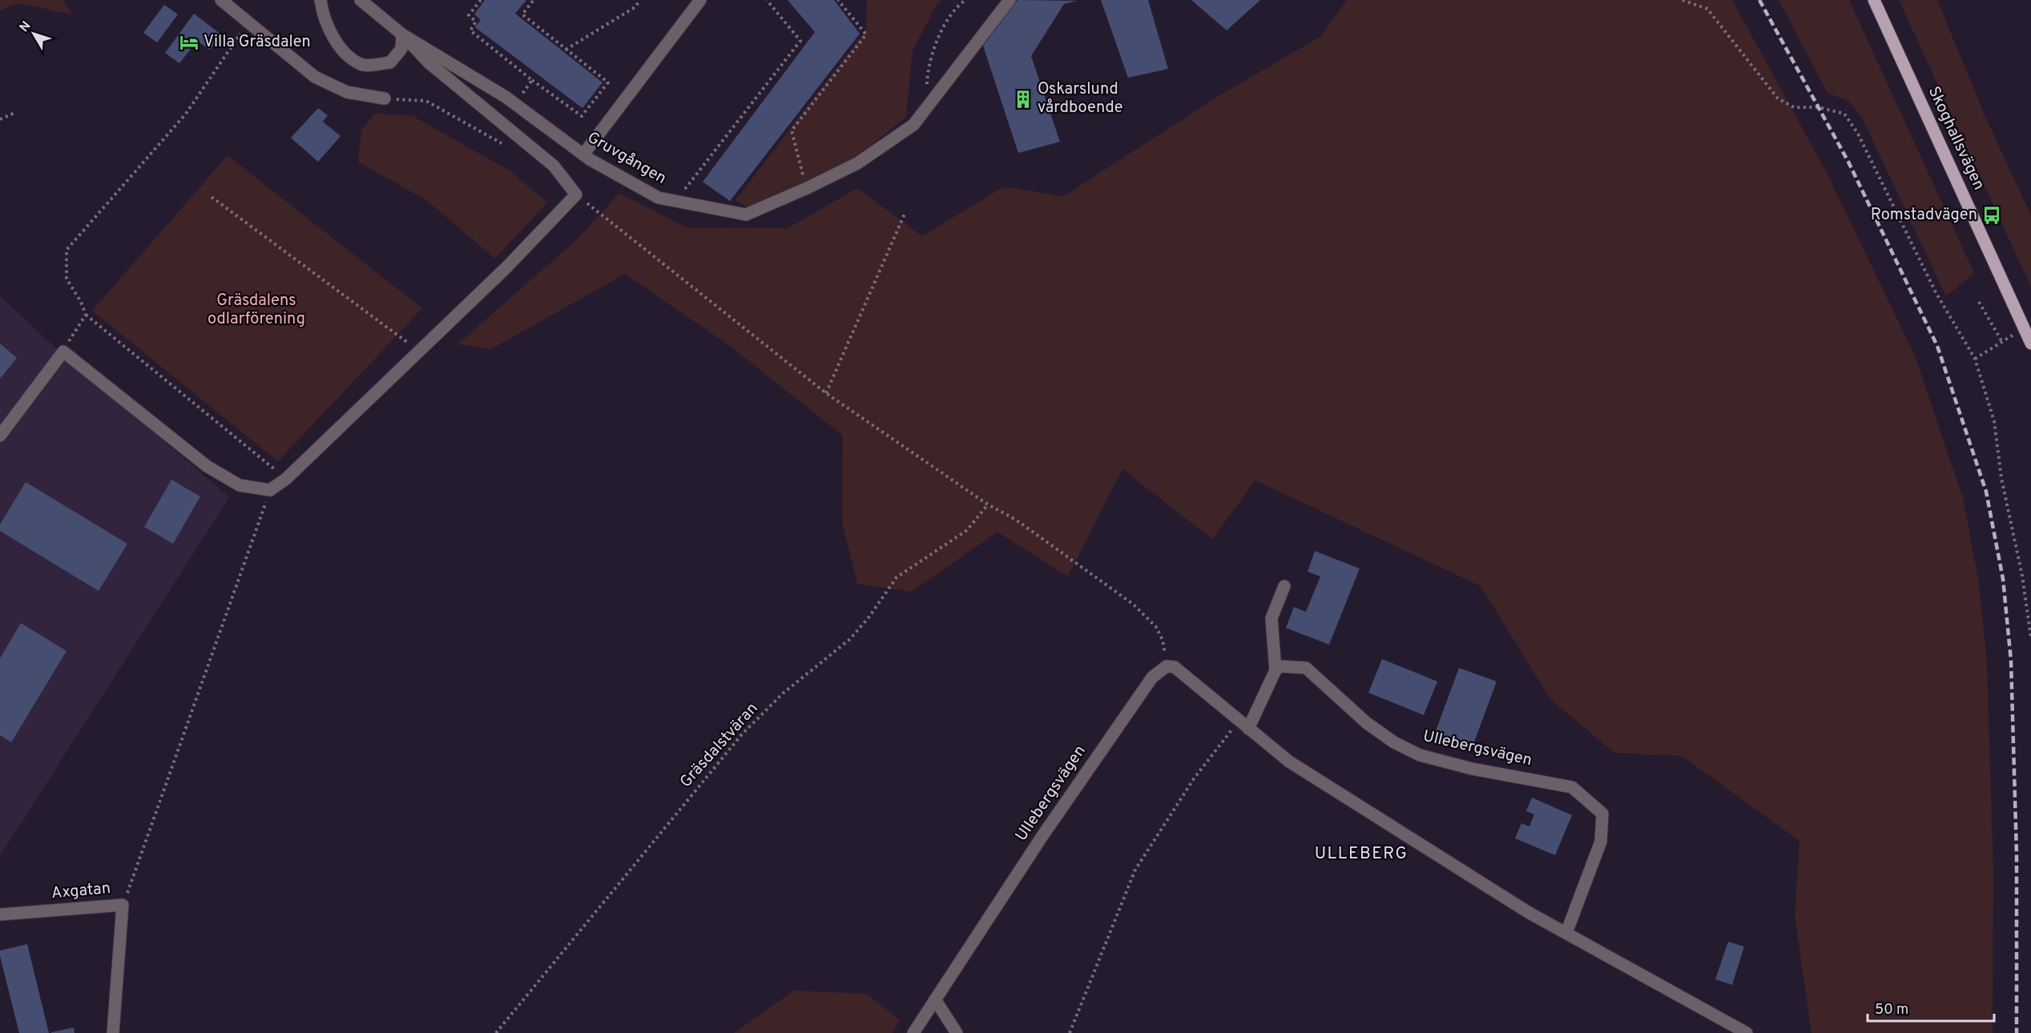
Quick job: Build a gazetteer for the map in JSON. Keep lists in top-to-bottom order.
{
  "streets": {
    "main road": ["Skoghallsvägen"],
    "street": ["Gruvgången", "Ullebergsvägen", "Axgatan"],
    "path": ["Gräsdalstväran"]
  },
  "districts": ["ULLEBERG"],
  "parks": ["Gräsdalens odlarförening"],
  "places": {
    "hotel": ["Villa Gräsdalen"],
    "building": ["Oskarslund vårdboende"],
    "bus stop": ["Romstadvägen"]
  },
  "scale_bar": "50 m",
  "north": "top left"
}
